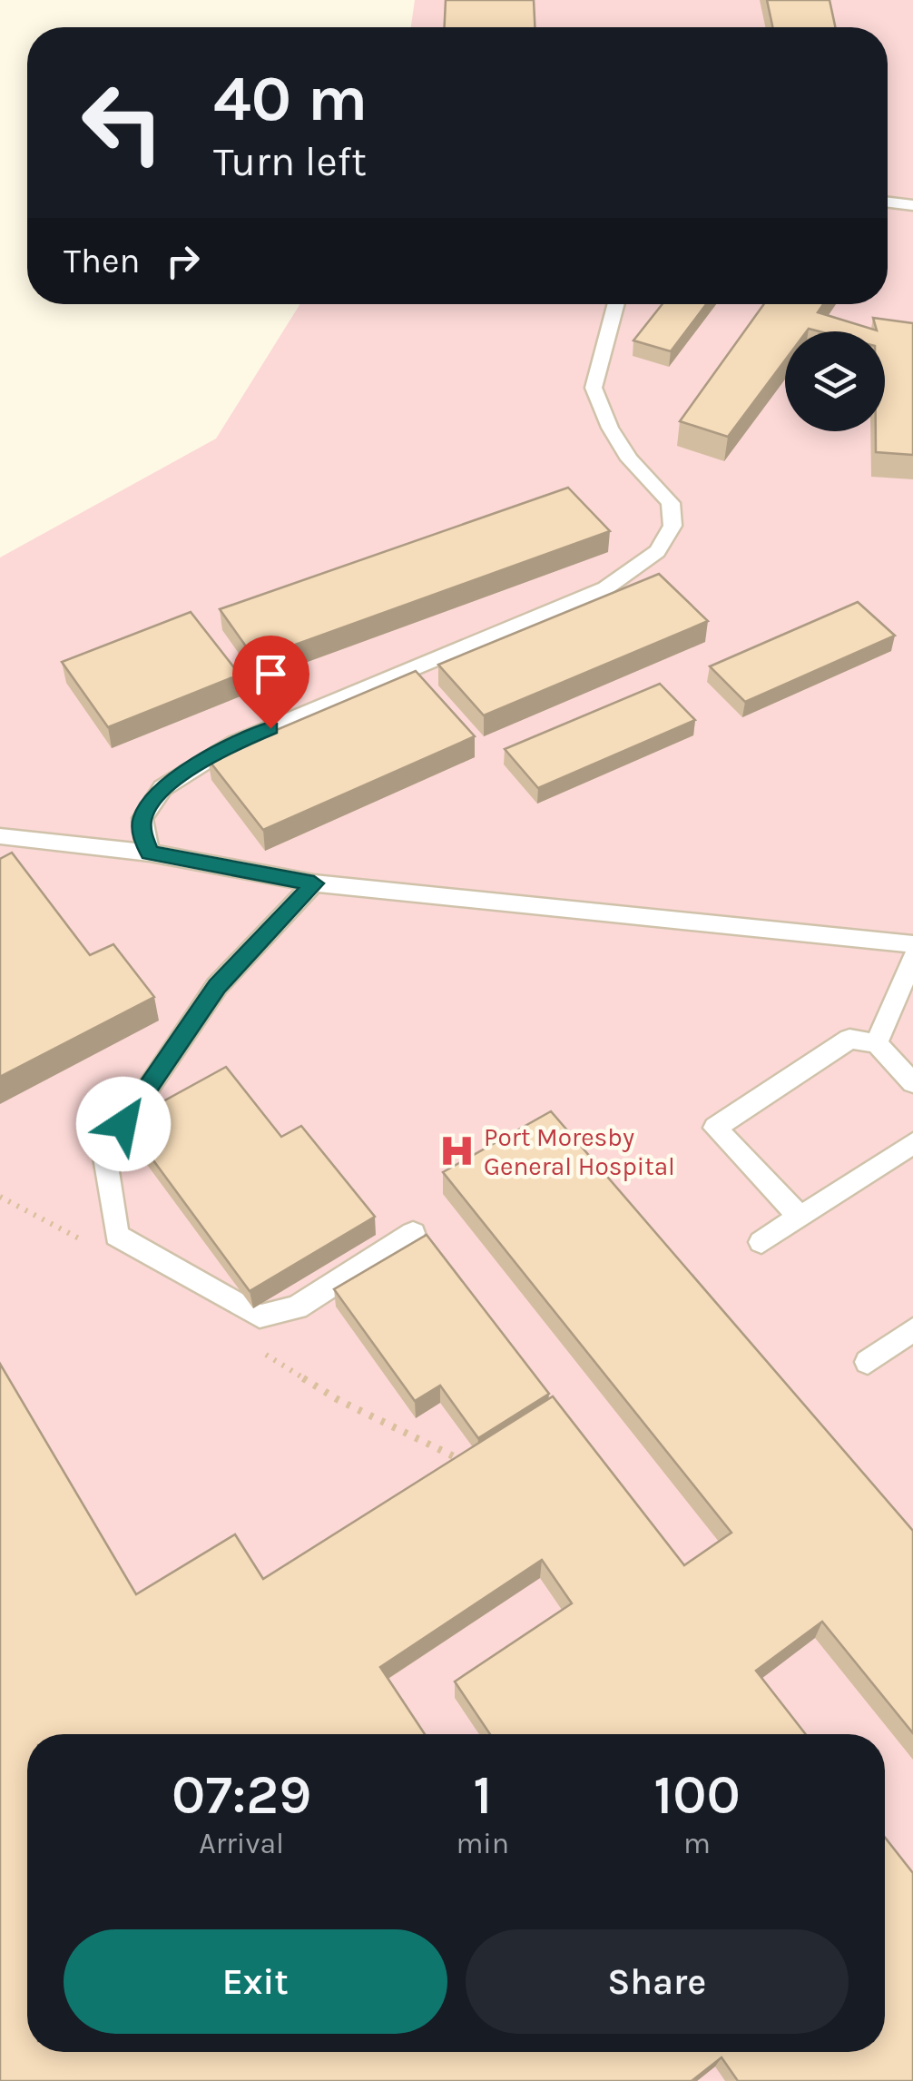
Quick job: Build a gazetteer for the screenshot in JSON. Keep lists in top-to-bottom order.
{
  "places": {
    "hospital": ["Port Moresby General Hospital"]
  },
  "page": {
    "turn": ["40 m", "Turn left"],
    "then": "Then",
    "eta": [
      "07:29",
      "Arrival",
      "1",
      "min",
      "100",
      "m"
    ],
    "buttons": ["Exit", "Share"]
  }
}
